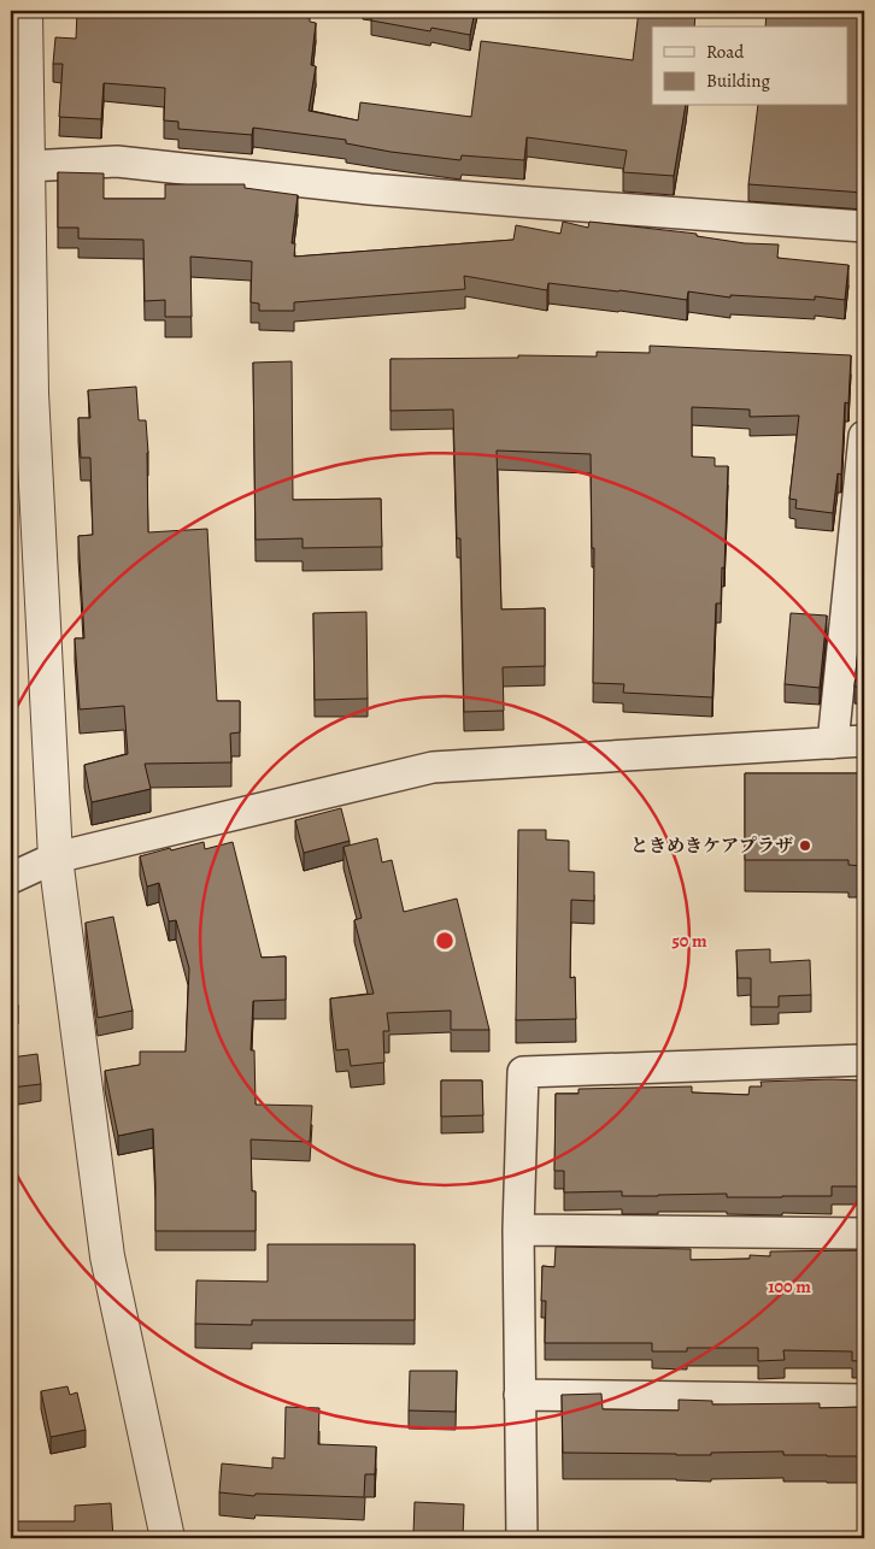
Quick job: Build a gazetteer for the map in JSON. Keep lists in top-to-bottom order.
{
  "places": ["ときめきケアプラザ"],
  "legend": ["Road", "Building"],
  "rings": ["50 m", "100 m"]
}
